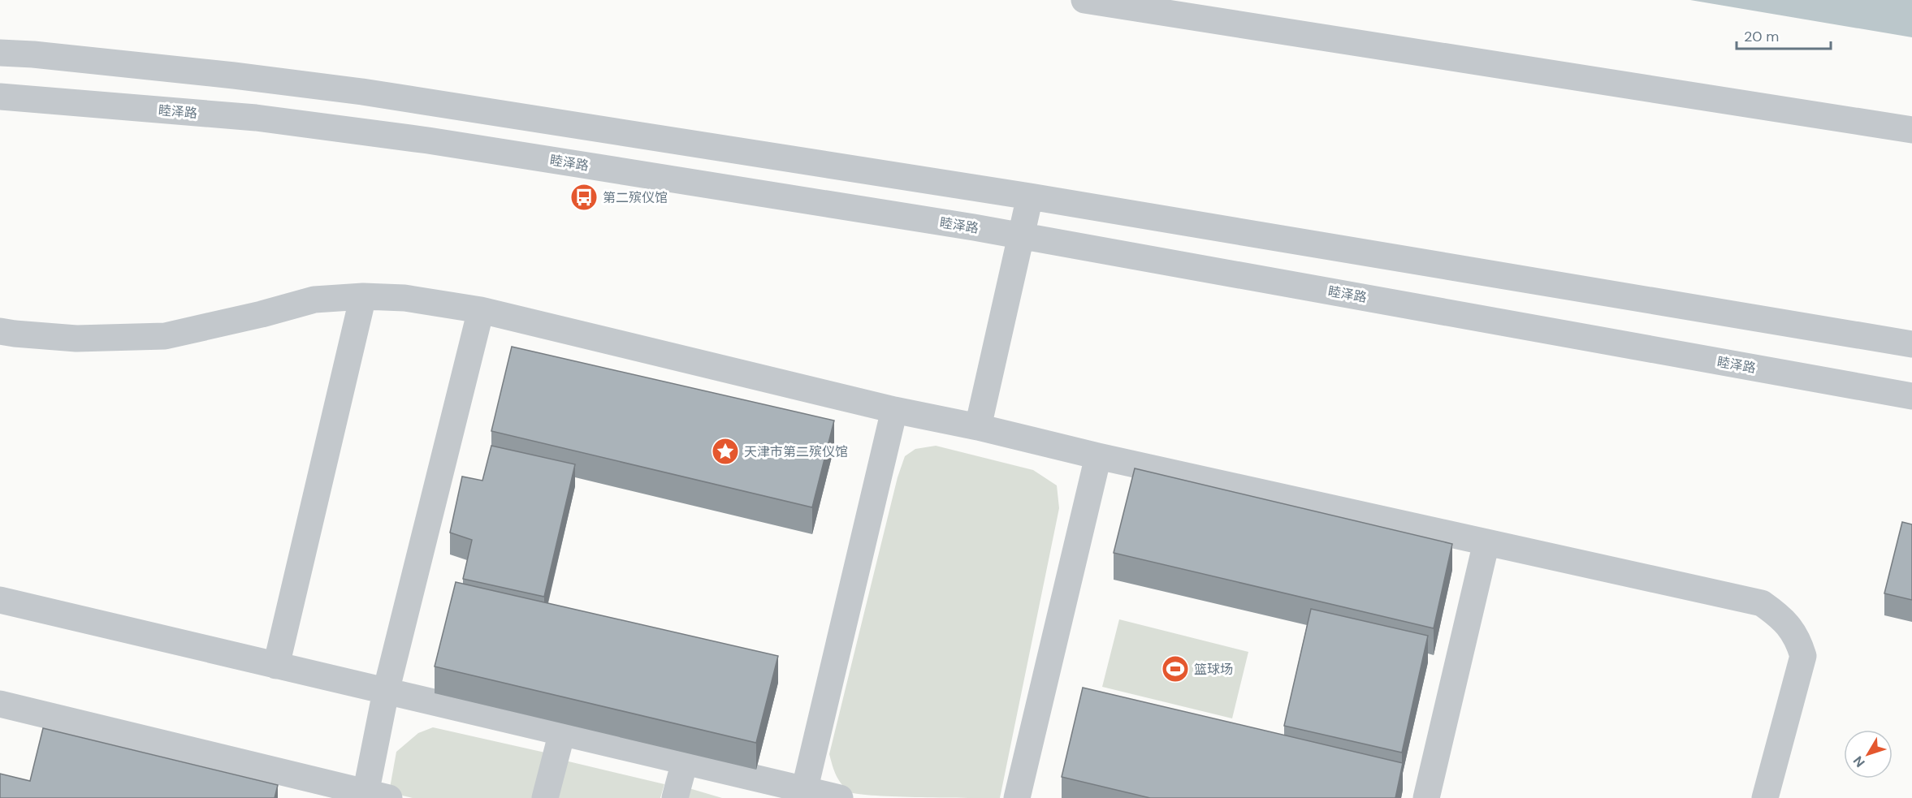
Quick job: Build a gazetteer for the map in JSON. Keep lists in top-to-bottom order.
{
  "streets": {
    "street": ["睦泽路"]
  },
  "places": {
    "bus stop": ["第二殡仪馆"],
    "place": ["天津市第二殡仪馆"],
    "sports": ["篮球场"]
  },
  "scale_bar": "20 m",
  "north": "bottom left"
}
